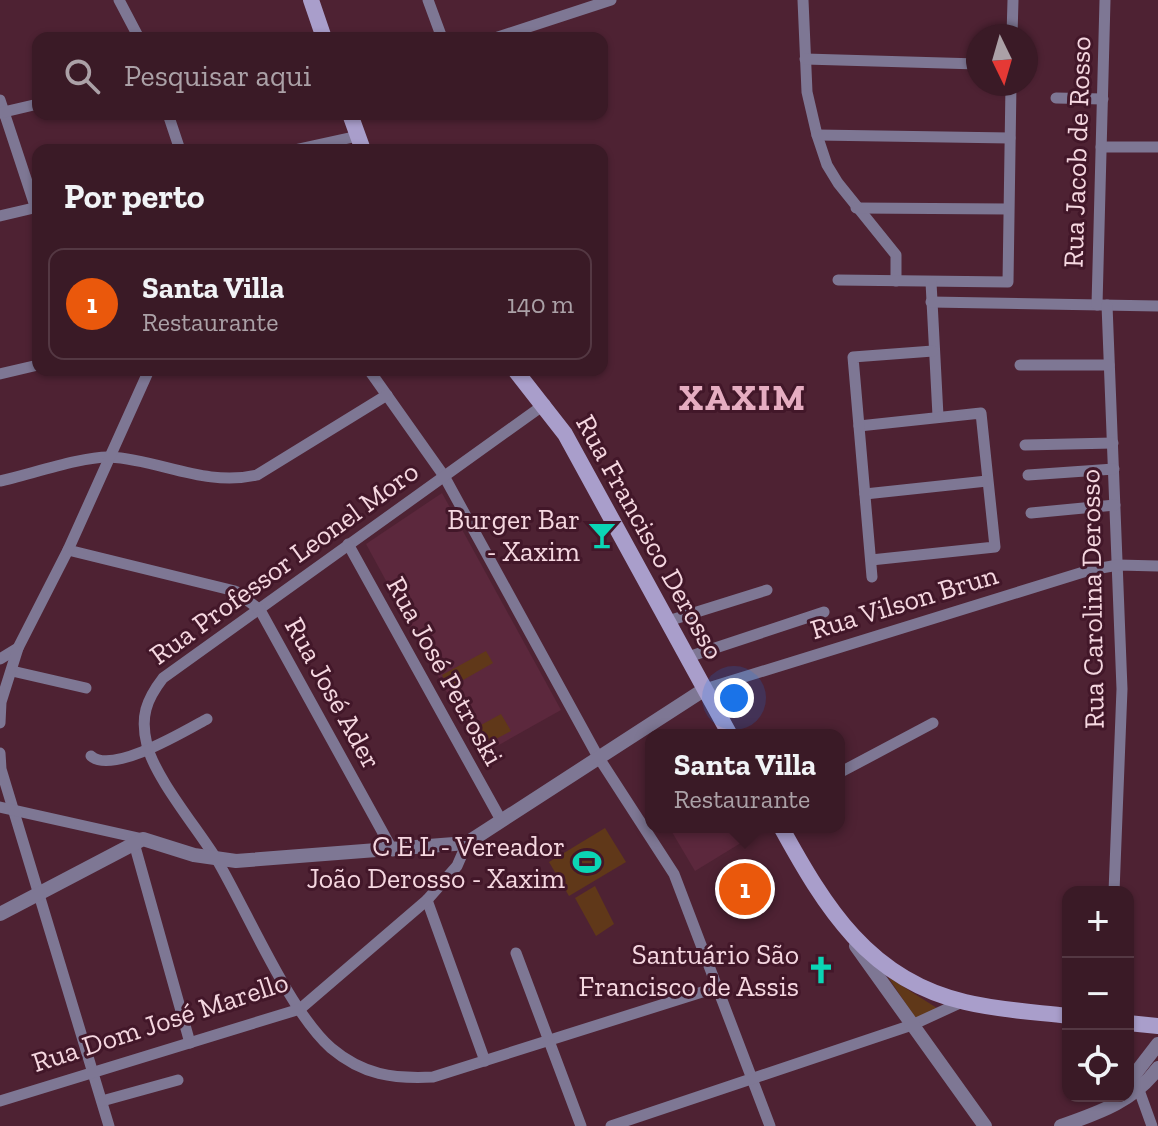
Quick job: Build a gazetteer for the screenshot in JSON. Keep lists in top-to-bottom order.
{
  "streets": {
    "main road": ["Rua Francisco Derosso"],
    "street": [
      "Rua Jacob de Rosso",
      "Rua Professor Leonel Moro",
      "Rua Carolina Derosso",
      "Rua Vilson Brun",
      "Rua José Petroski",
      "Rua José Ader",
      "Rua Dom José Marello"
    ]
  },
  "crossings": [
    ["Rua Jacob de Rosso", "Rua Carolina Derosso"],
    ["Rua Francisco Derosso", "Rua Professor Leonel Moro"],
    ["Rua Francisco Derosso", "Rua Vilson Brun"],
    ["Rua Francisco Derosso", "Rua Dom José Marello"],
    ["Rua Professor Leonel Moro", "Rua José Petroski"],
    ["Rua Professor Leonel Moro", "Rua José Ader"],
    ["Rua Professor Leonel Moro", "Rua Dom José Marello"],
    ["Rua Carolina Derosso", "Rua Vilson Brun"],
    ["Rua Vilson Brun", "Rua Dom José Marello"],
    ["Rua José Petroski", "Rua Dom José Marello"]
  ],
  "districts": ["XAXIM"],
  "places": {
    "bar": ["Burger Bar - Xaxim"],
    "sports": ["C E L - Vereador João Derosso - Xaxim"],
    "church": ["Santuário São Francisco de Assis"]
  },
  "north": "bottom",
  "page": {
    "search": "Pesquisar aqui",
    "heading": "Por perto",
    "list": [
      {
        "mark": "1",
        "name": "Santa Villa",
        "note": "Restaurante",
        "value": "140 m"
      }
    ],
    "popup": ["Santa Villa", "Restaurante"],
    "pins": "1",
    "map_buttons": ["+", "−"]
  }
}
